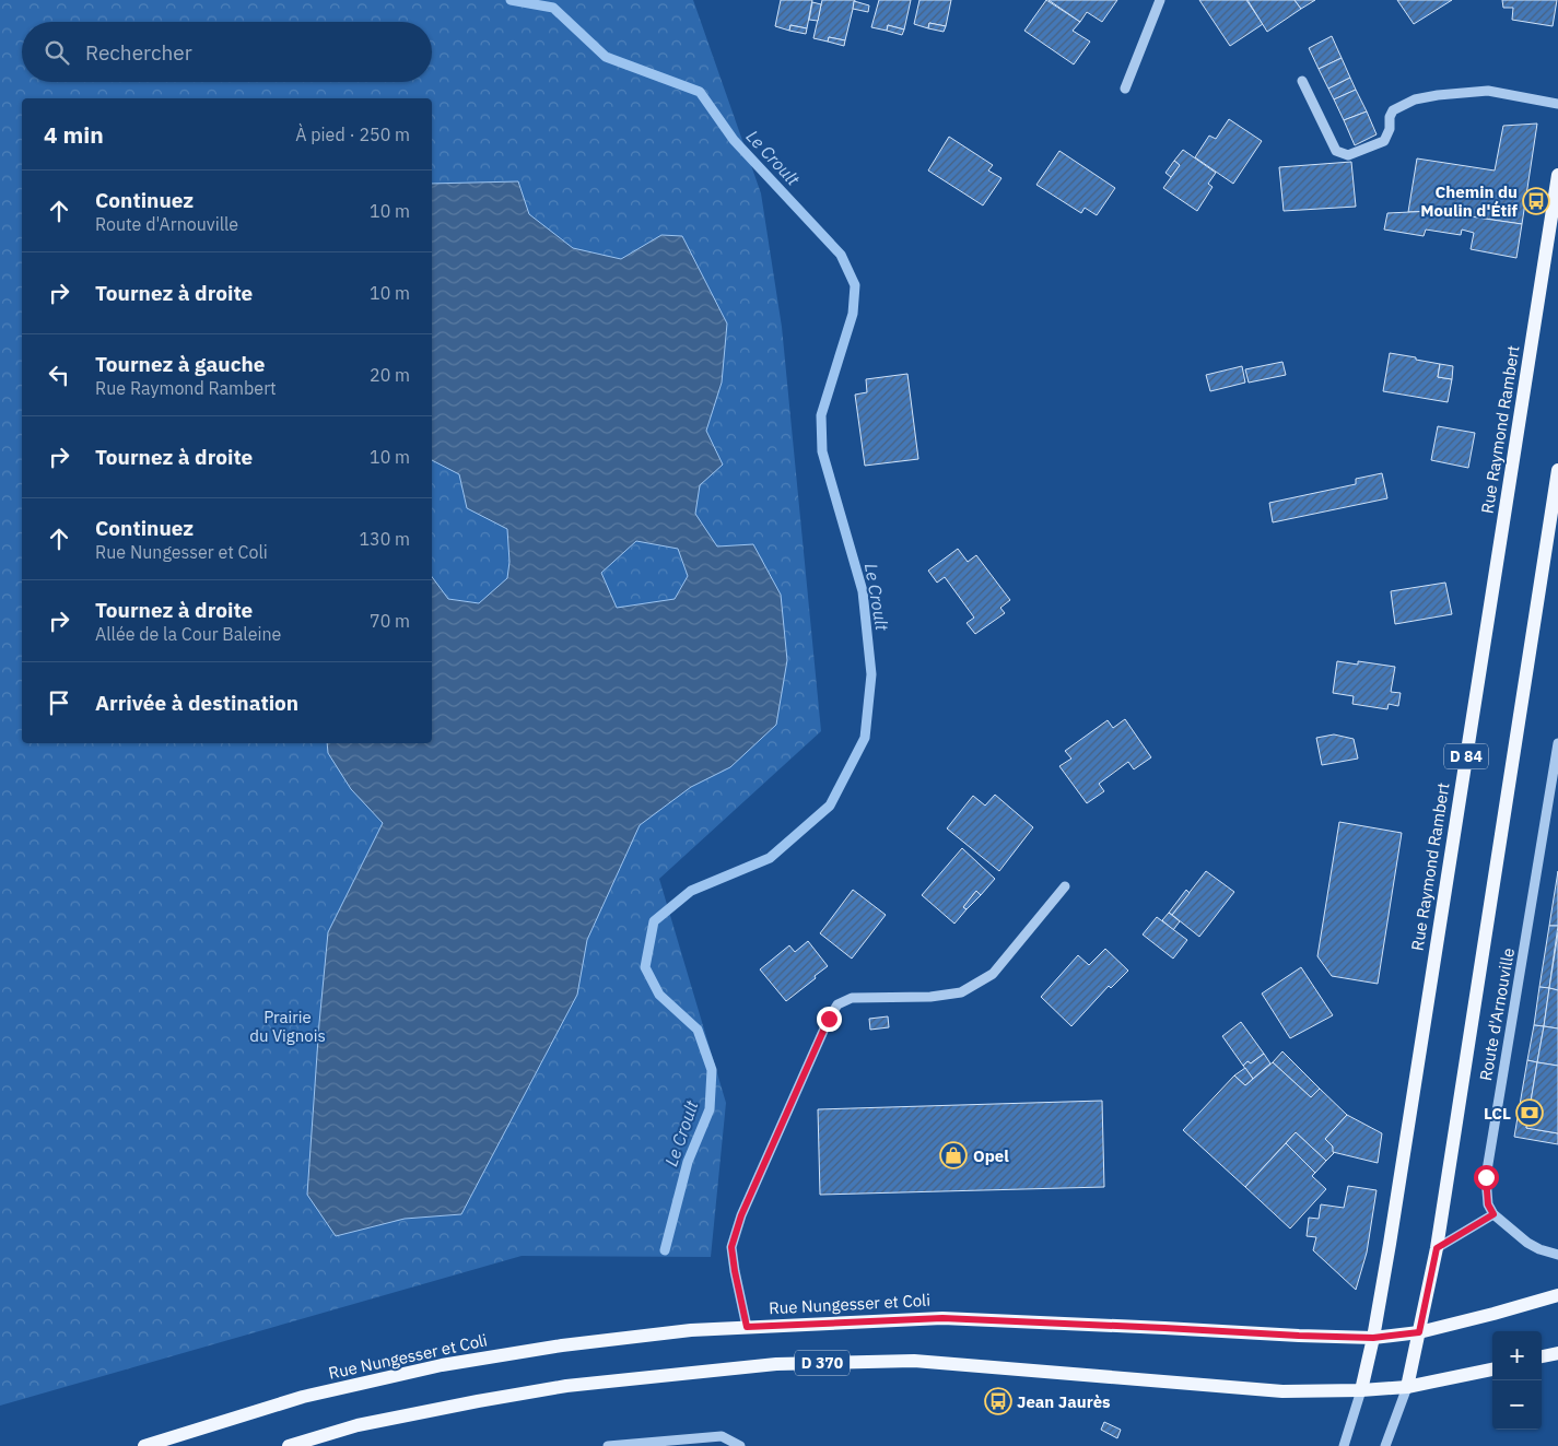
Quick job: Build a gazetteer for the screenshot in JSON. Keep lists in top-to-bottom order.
{
  "streets": {
    "main road": [
      "Rue Raymond Rambert",
      "D 84",
      "Rue Nungesser et Coli",
      "D 370"
    ],
    "street": ["Route d'Arnouville"]
  },
  "crossings": [
    ["Rue Raymond Rambert", "D 84"],
    ["Rue Raymond Rambert", "Rue Nungesser et Coli"],
    ["D 84", "Rue Nungesser et Coli"],
    ["D 84", "D 370"]
  ],
  "water": ["Le Croult"],
  "parks": ["Prairie du Vignois"],
  "places": {
    "bus stop": ["Chemin du Moulin d'Étif", "Jean Jaurès"],
    "bank": ["LCL"],
    "shop": ["Opel"]
  },
  "page": {
    "search": "Rechercher",
    "heading": ["4 min", "À pied · 250 m"],
    "list": [
      ["Continuez", "Route d'Arnouville", "10 m"],
      ["Tournez à droite", "10 m"],
      ["Tournez à gauche", "Rue Raymond Rambert", "20 m"],
      ["Tournez à droite", "10 m"],
      ["Continuez", "Rue Nungesser et Coli", "130 m"],
      ["Tournez à droite", "Allée de la Cour Baleine", "70 m"],
      "Arrivée à destination"
    ],
    "map_buttons": ["+", "−"]
  }
}
